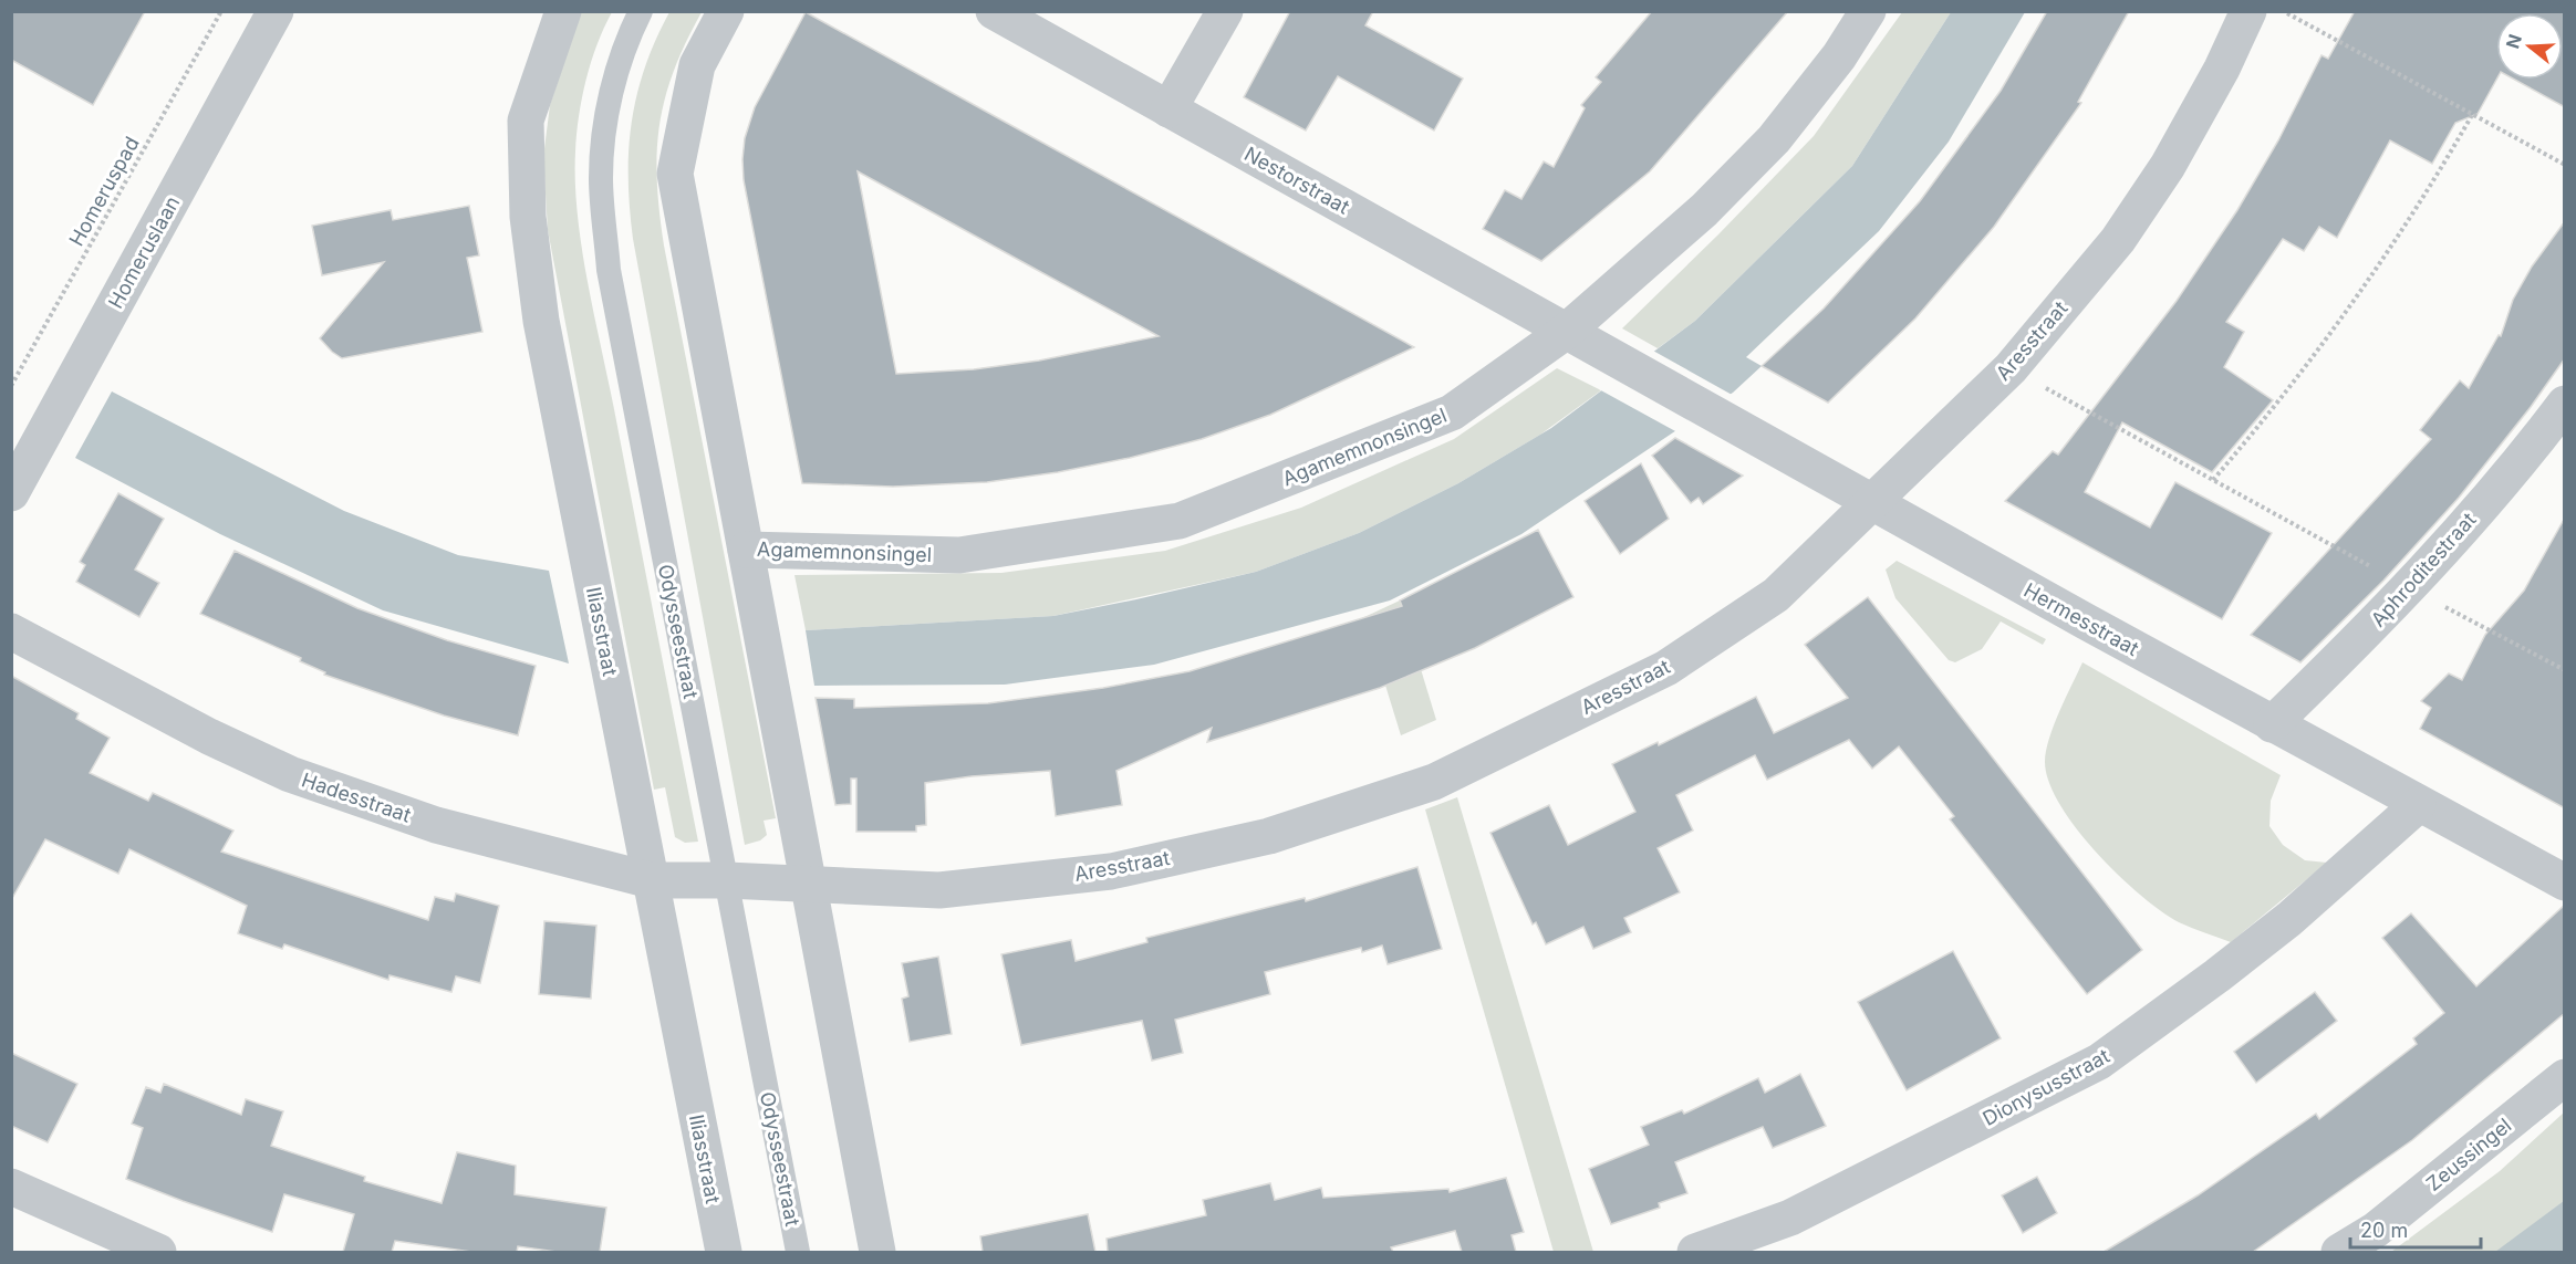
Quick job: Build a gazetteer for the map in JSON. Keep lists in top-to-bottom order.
{
  "streets": {
    "street": [
      "Nestorstraat",
      "Homeruslaan",
      "Aresstraat",
      "Agamemnonsingel",
      "Aphroditestraat",
      "Hermesstraat",
      "Iliasstraat",
      "Hadesstraat",
      "Dionysusstraat",
      "Zeussingel"
    ],
    "lane": ["Odysseestraat"],
    "path": ["Homeruspad"]
  },
  "crossings": [
    ["Nestorstraat", "Agamemnonsingel"],
    ["Nestorstraat", "Hermesstraat"],
    ["Aresstraat", "Hermesstraat"],
    ["Aresstraat", "Odysseestraat"],
    ["Aresstraat", "Hadesstraat"],
    ["Aphroditestraat", "Hermesstraat"],
    ["Hermesstraat", "Dionysusstraat"],
    ["Iliasstraat", "Hadesstraat"],
    ["Odysseestraat", "Hadesstraat"]
  ],
  "scale_bar": "20 m",
  "north": "left"
}
